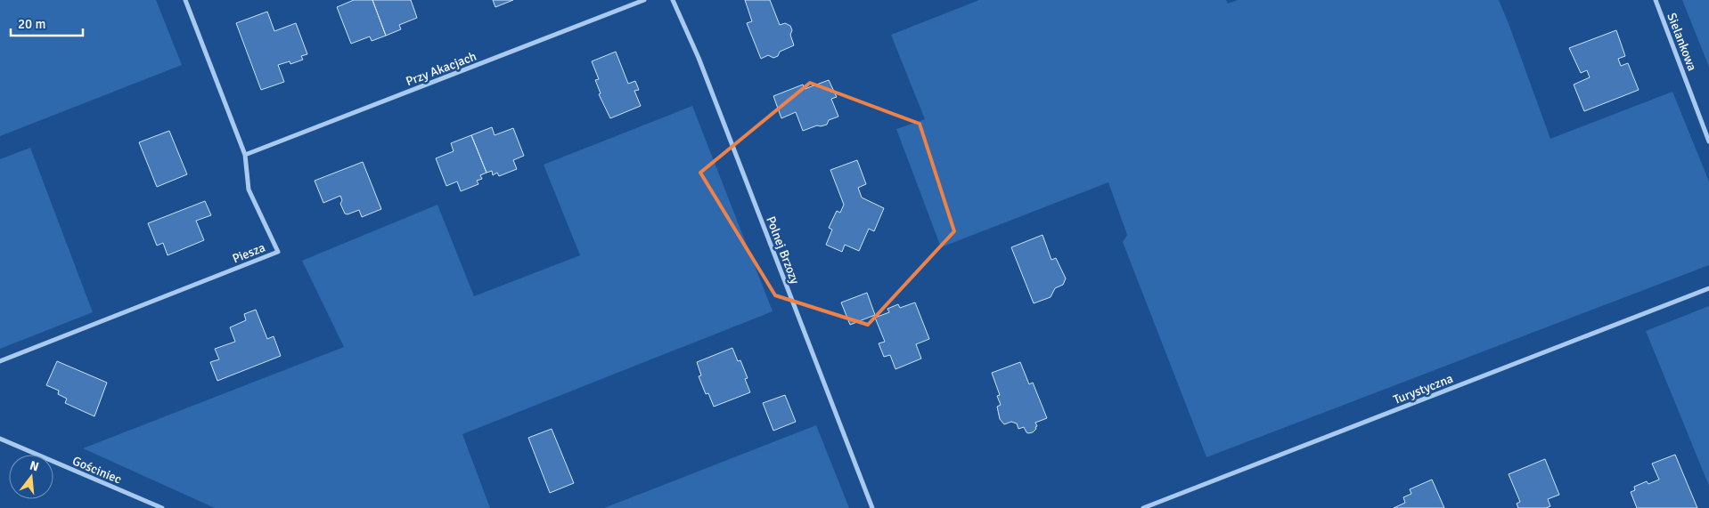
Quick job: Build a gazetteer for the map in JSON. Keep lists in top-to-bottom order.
{
  "streets": {
    "street": [
      "Sielankowa",
      "Przy Akacjach",
      "Polnej Brzozy",
      "Piesza",
      "Turystyczna",
      "Gościniec"
    ]
  },
  "crossings": [
    ["Przy Akacjach", "Piesza"]
  ],
  "scale_bar": "20 m",
  "north": "top"
}
